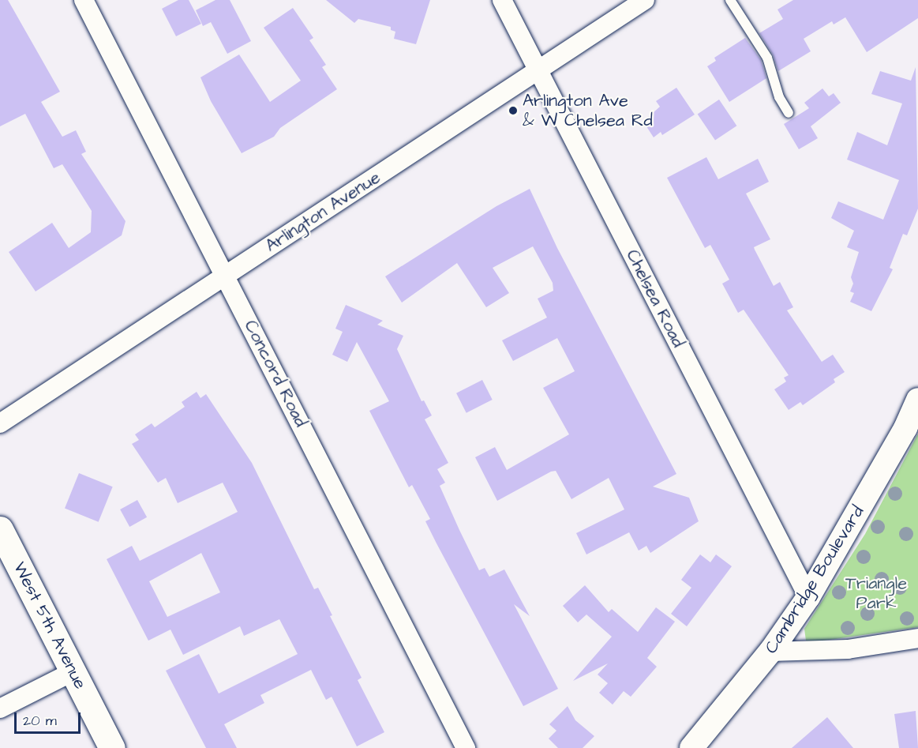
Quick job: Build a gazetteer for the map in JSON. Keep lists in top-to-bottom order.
{
  "streets": {
    "main road": ["West 5th Avenue"],
    "street": [
      "Arlington Avenue",
      "Chelsea Road",
      "Concord Road",
      "Cambridge Boulevard"
    ]
  },
  "crossings": [
    ["Arlington Avenue", "Chelsea Road"],
    ["Arlington Avenue", "Concord Road"],
    ["Chelsea Road", "Cambridge Boulevard"]
  ],
  "parks": ["Triangle Park"],
  "places": ["Arlington Ave & W Chelsea Rd"],
  "scale_bar": "20 m"
}
